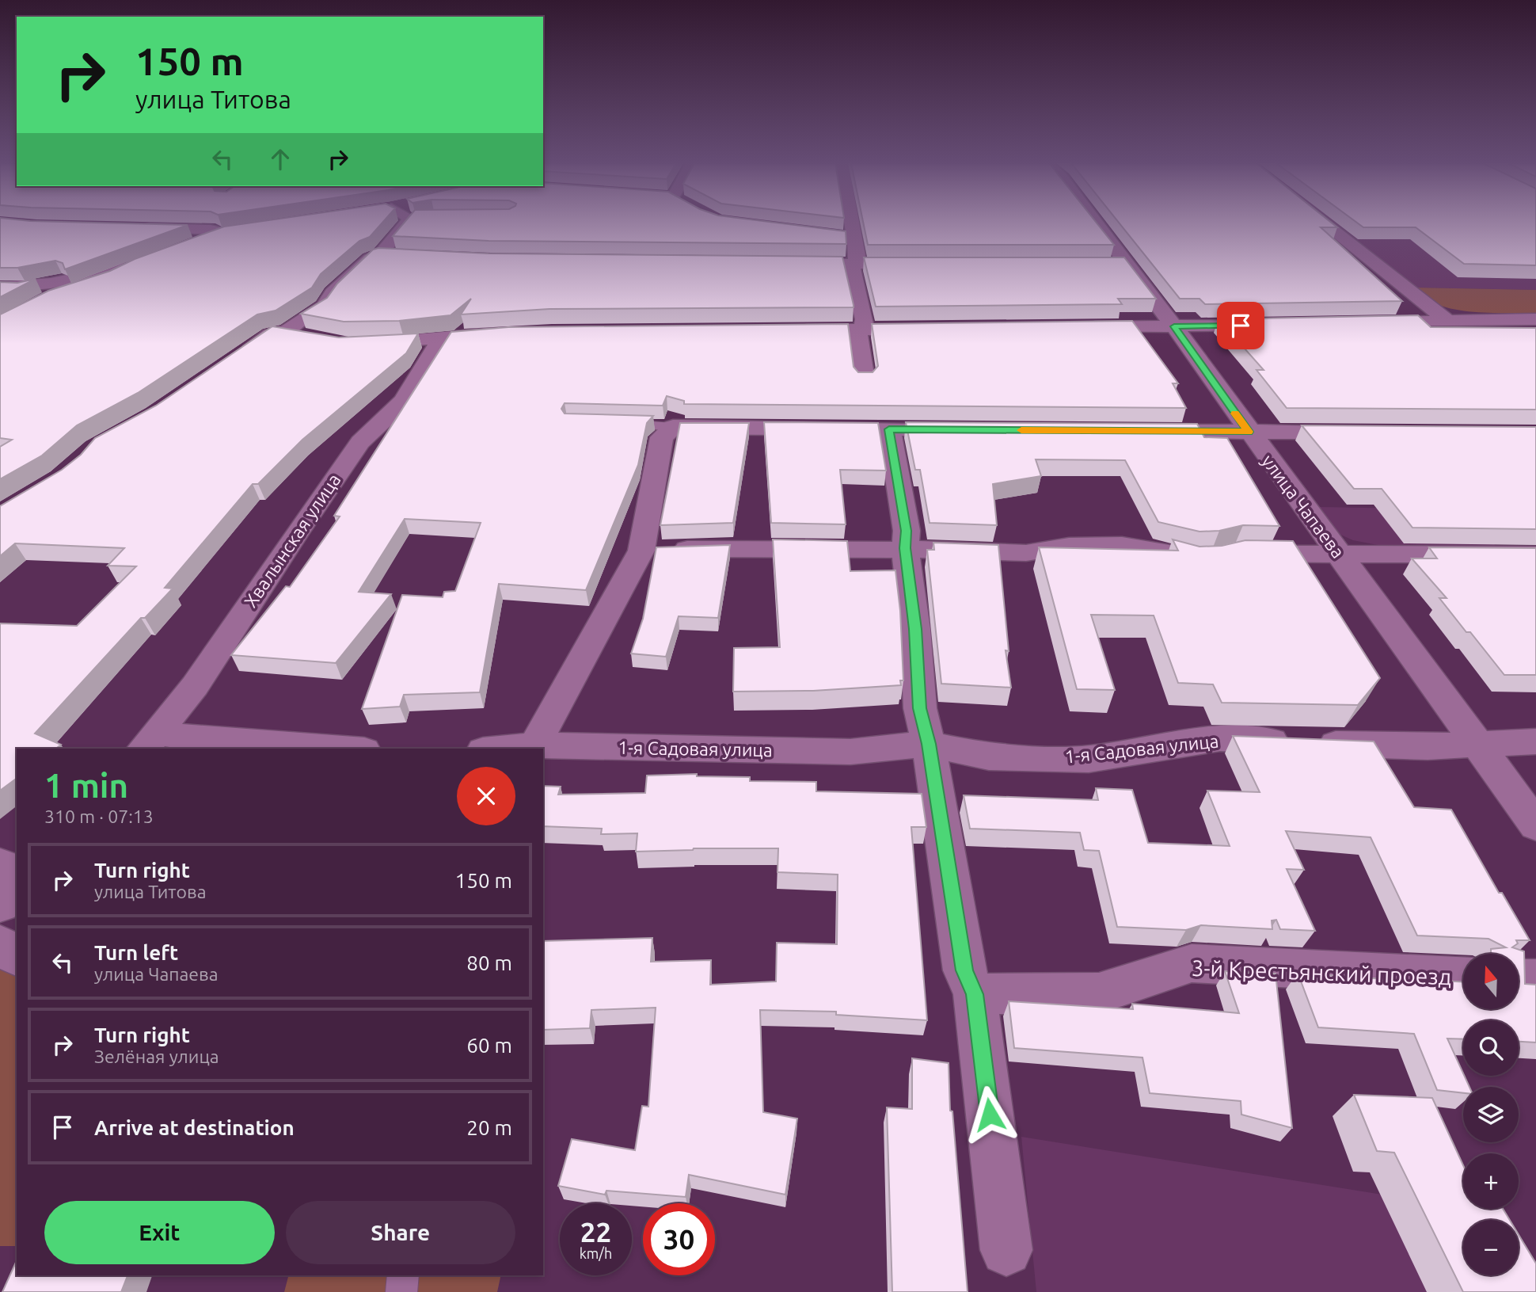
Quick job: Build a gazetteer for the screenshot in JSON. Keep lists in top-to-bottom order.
{
  "streets": {
    "street": [
      "улица Чапаева",
      "Хвалынская улица",
      "1-я Садовая улица",
      "3-й Крестьянский проезд"
    ]
  },
  "crossings": [
    ["улица Чапаева", "1-я Садовая улица"]
  ],
  "north": "top",
  "page": {
    "turn": ["150 m", "улица Титова"],
    "heading": ["1 min", "310 m · 07:13"],
    "list": [
      {
        "name": "Turn right",
        "note": "улица Титова",
        "value": "150 m"
      },
      {
        "name": "Turn left",
        "note": "улица Чапаева",
        "value": "80 m"
      },
      {
        "name": "Turn right",
        "note": "Зелёная улица",
        "value": "60 m"
      },
      {
        "name": "Arrive at destination",
        "value": "20 m"
      }
    ],
    "map_buttons": ["+", "−"],
    "buttons": ["Exit", "Share"],
    "speed": "22 km/h",
    "limit": "30"
  }
}
